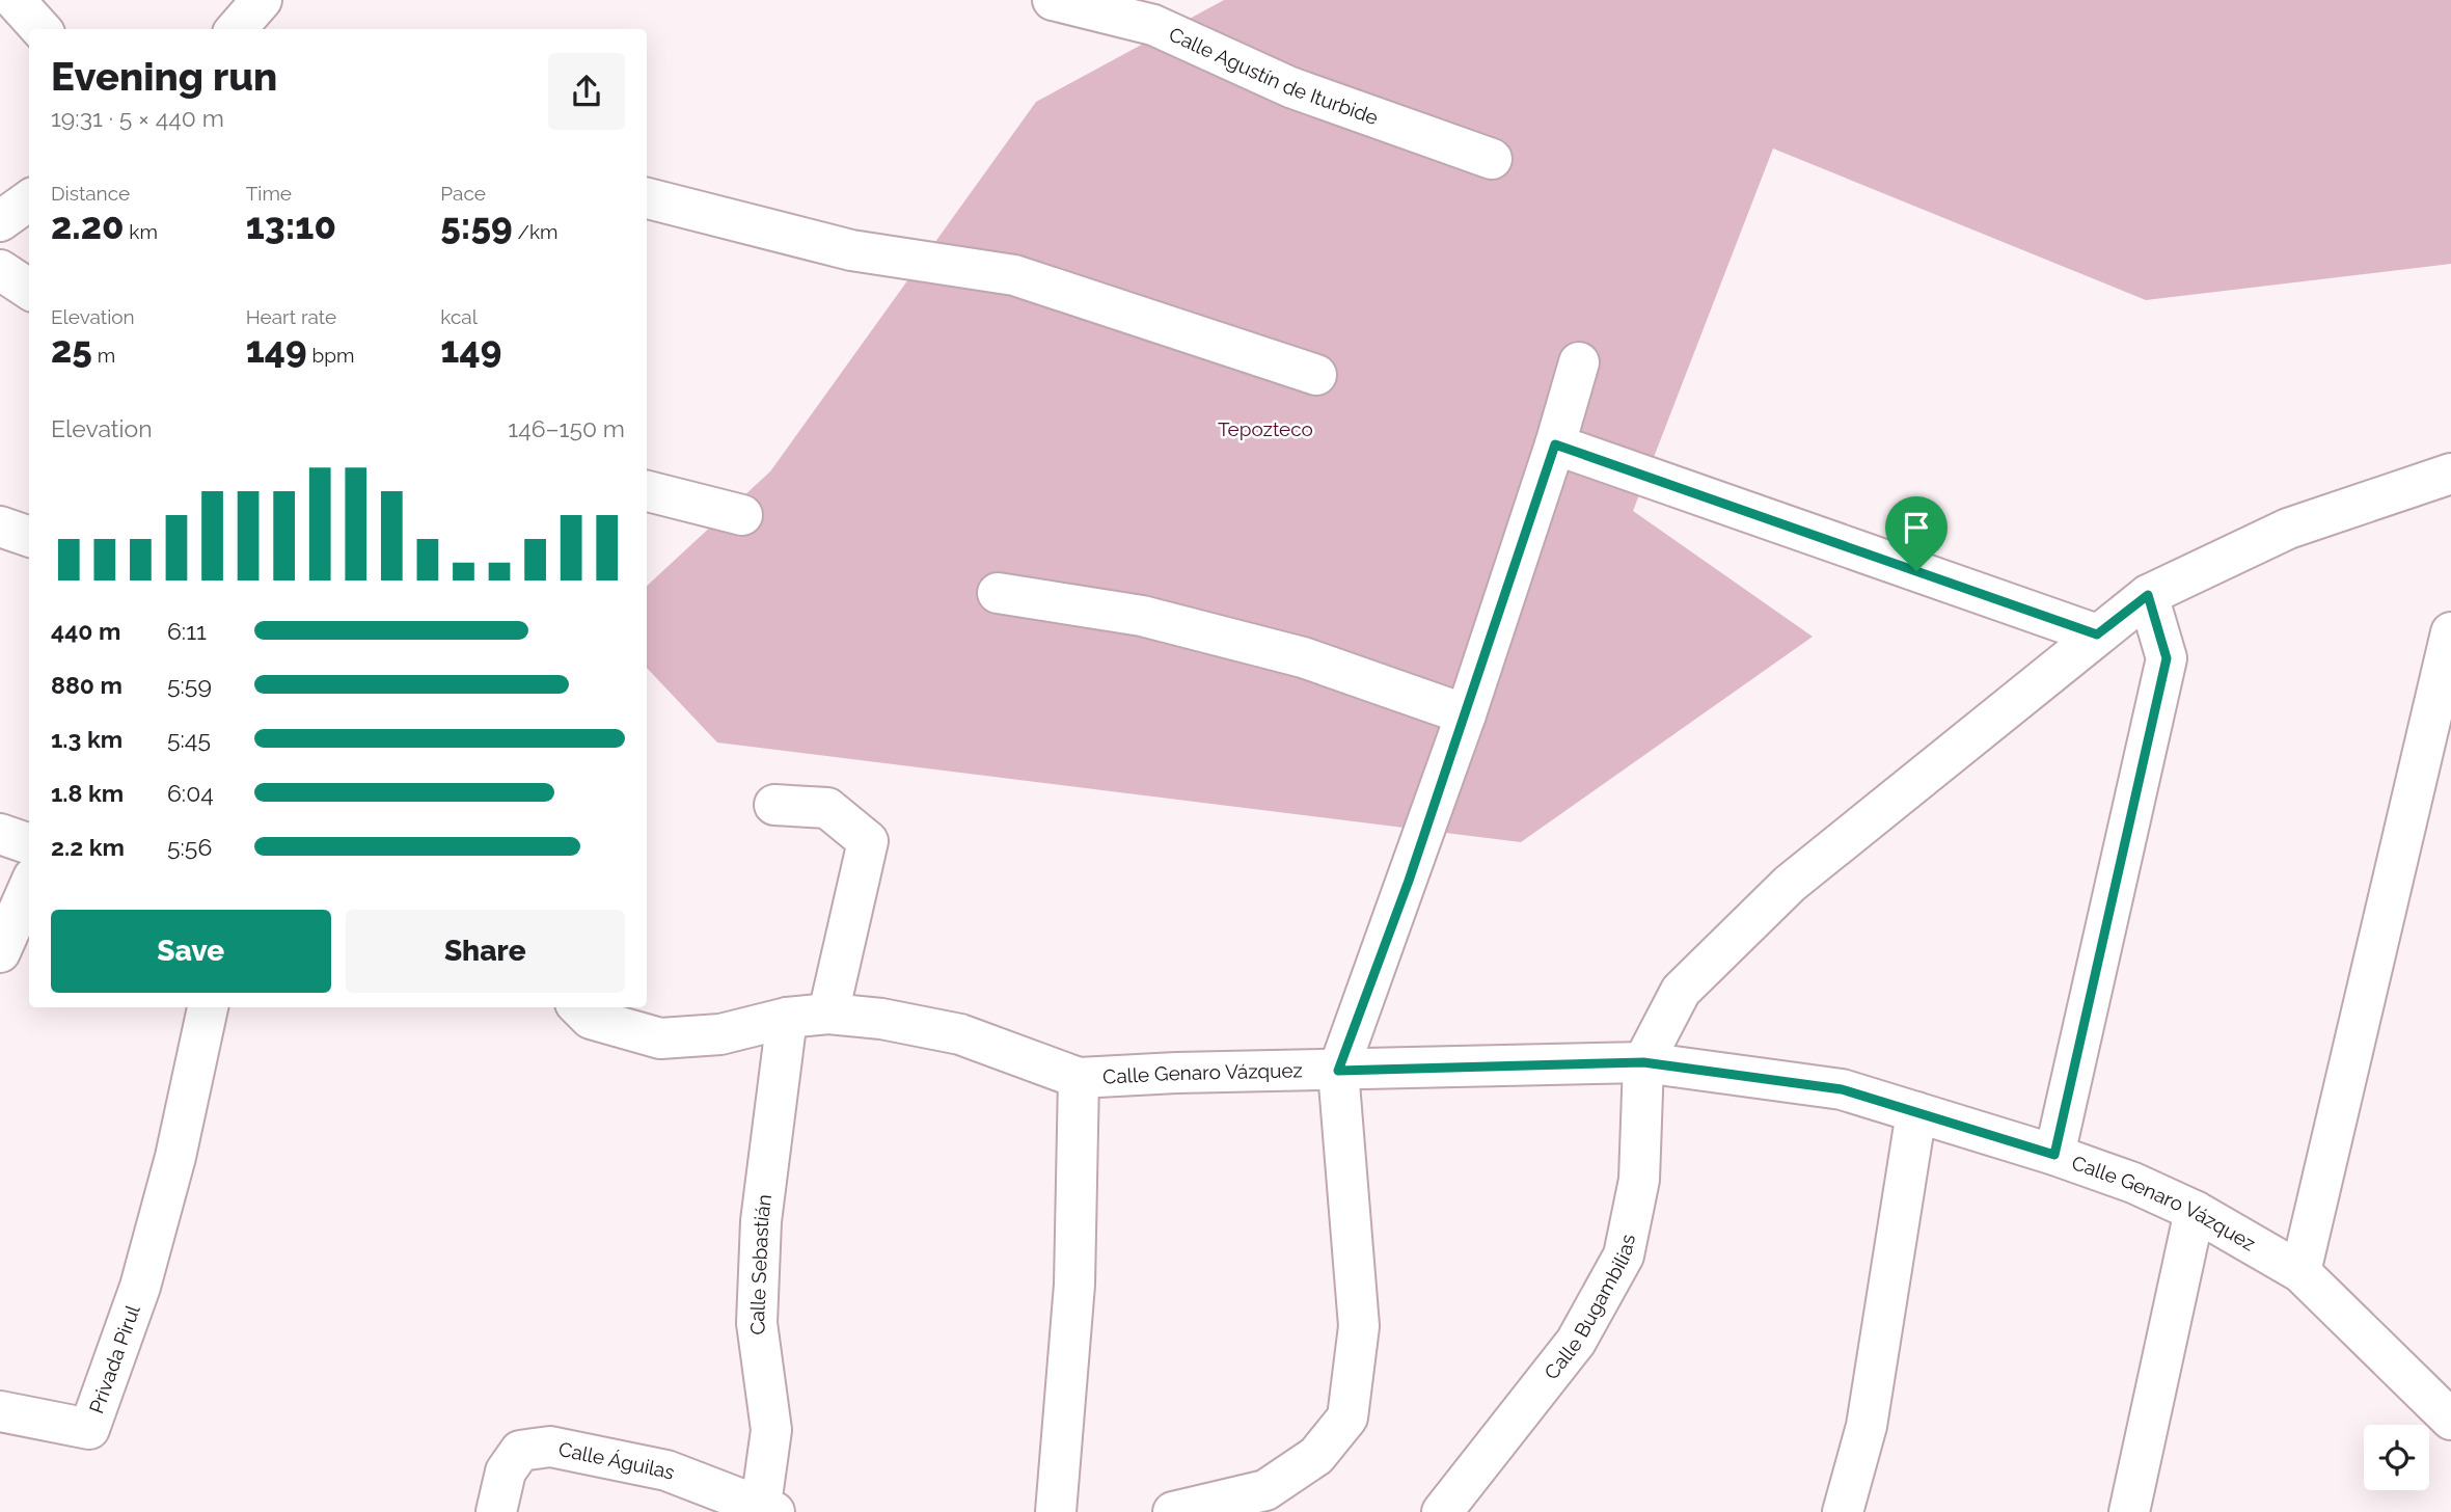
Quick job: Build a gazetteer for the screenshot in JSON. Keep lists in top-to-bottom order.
{
  "streets": {
    "street": [
      "Calle Agustín de Iturbide",
      "Calle Genaro Vázquez",
      "Calle Sebastián",
      "Calle Bugambilias",
      "Privada Pirul",
      "Calle Águilas"
    ]
  },
  "crossings": [
    ["Calle Genaro Vázquez", "Calle Sebastián"],
    ["Calle Genaro Vázquez", "Calle Bugambilias"],
    ["Calle Sebastián", "Calle Águilas"]
  ],
  "parks": ["Tepozteco"],
  "page": {
    "heading": ["Evening run", "19:31 · 5 × 440 m"],
    "stats": [
      ["Distance", "2.20 km"],
      ["Time", "13:10"],
      ["Pace", "5:59 /km"],
      ["Elevation", "25 m"],
      ["Heart rate", "149 bpm"],
      ["kcal", "149"]
    ],
    "chart": ["Elevation", "146–150 m"],
    "list": [
      {
        "name": "440 m",
        "note": "6:11"
      },
      {
        "name": "880 m",
        "note": "5:59"
      },
      {
        "name": "1.3 km",
        "note": "5:45"
      },
      {
        "name": "1.8 km",
        "note": "6:04"
      },
      {
        "name": "2.2 km",
        "note": "5:56"
      }
    ],
    "buttons": ["Save", "Share"]
  }
}
